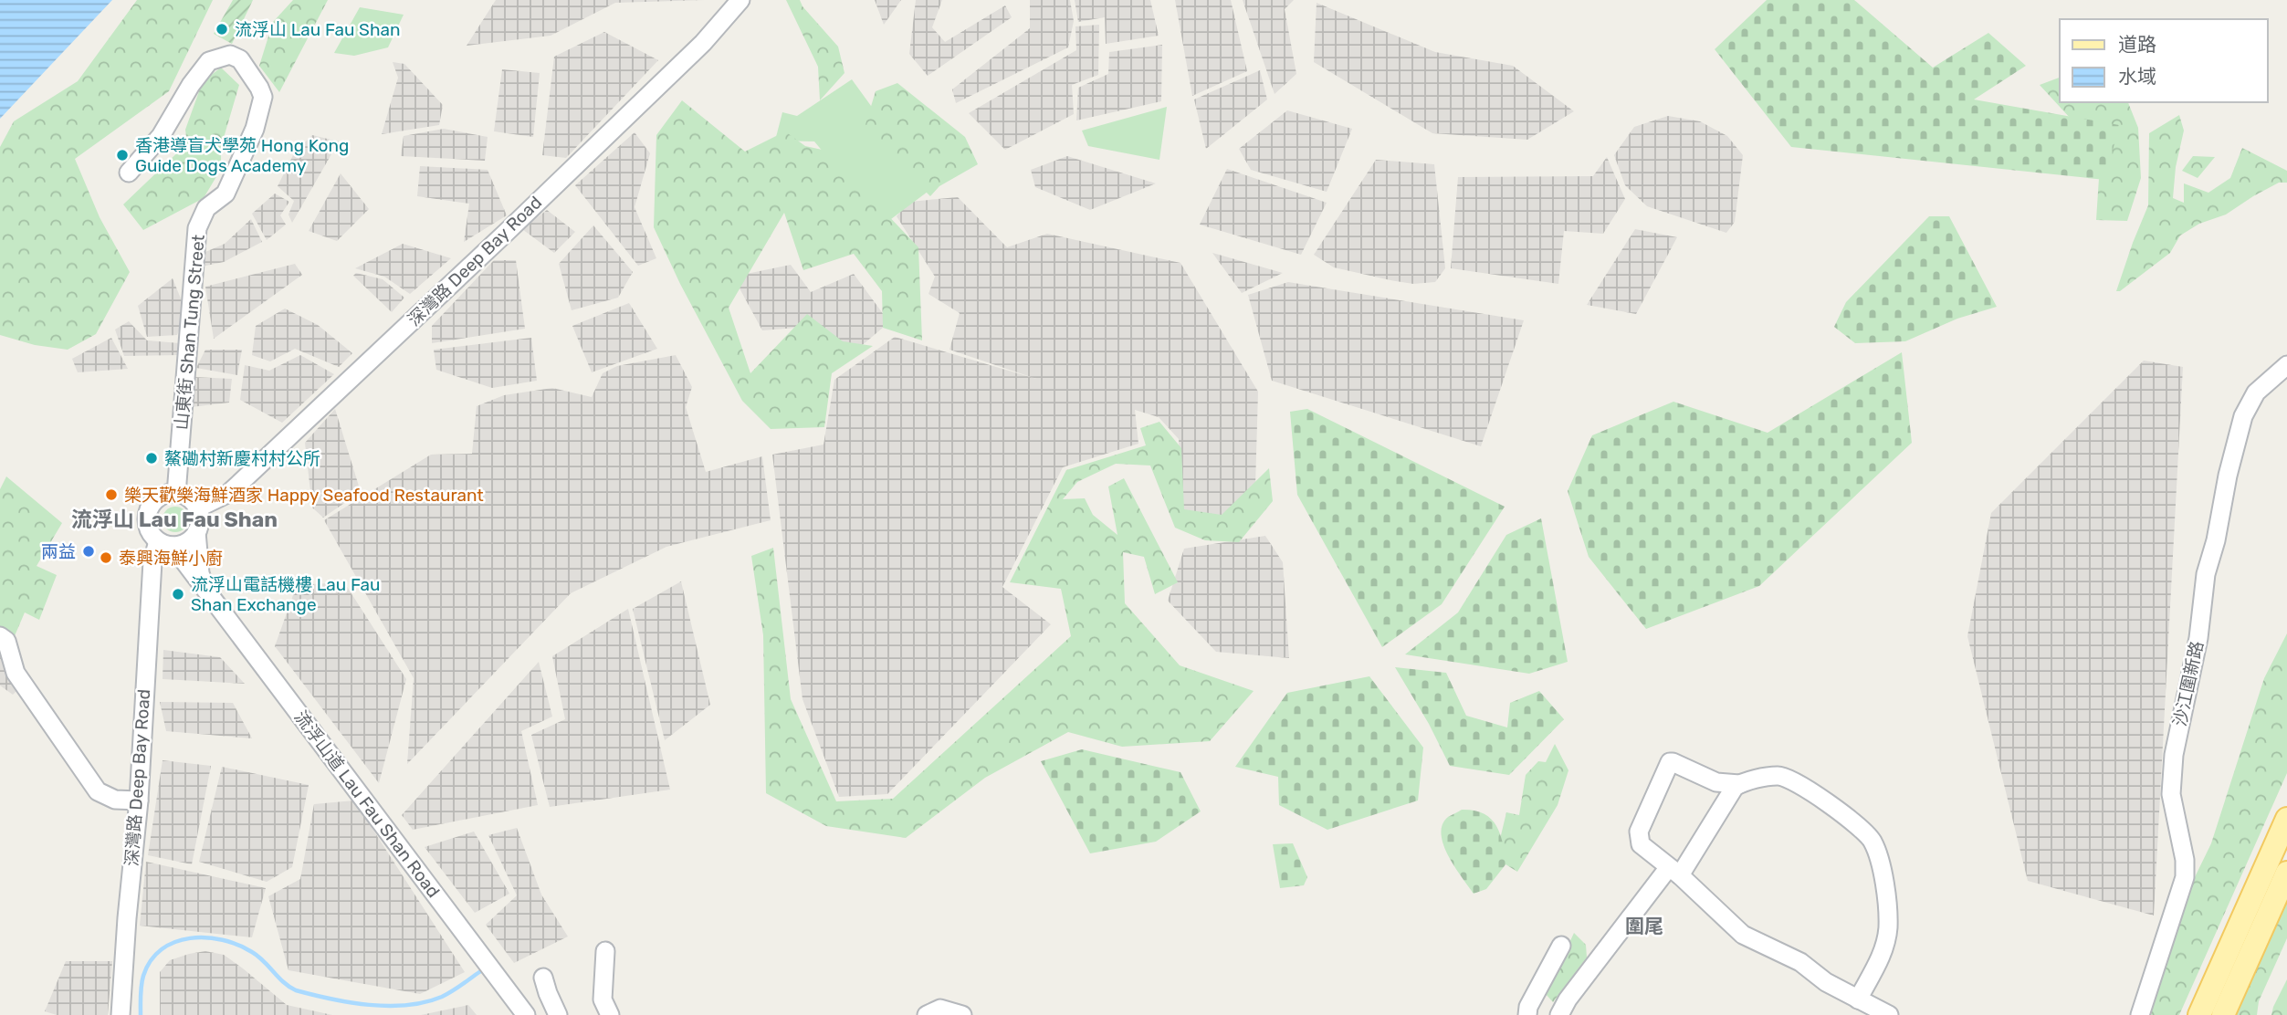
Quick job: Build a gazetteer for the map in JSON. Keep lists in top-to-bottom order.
{
  "streets": {
    "street": [
      "深灣路 Deep Bay Road",
      "山東街 Shan Tung Street",
      "沙江圍新路",
      "流浮山道 Lau Fau Shan Road"
    ]
  },
  "crossings": [
    ["深灣路 Deep Bay Road", "山東街 Shan Tung Street"],
    ["深灣路 Deep Bay Road", "流浮山道 Lau Fau Shan Road"],
    ["山東街 Shan Tung Street", "流浮山道 Lau Fau Shan Road"]
  ],
  "districts": ["流浮山 Lau Fau Shan", "圍尾"],
  "places": [
    "流浮山 Lau Fau Shan",
    "香港導盲犬學苑 Hong Kong Guide Dogs Academy",
    "鰲磡村新慶村村公所",
    "樂天歡樂海鮮酒家 Happy Seafood Restaurant",
    "兩益",
    "泰興海鮮小廚",
    "流浮山電話機樓 Lau Fau Shan Exchange"
  ],
  "legend": ["道路", "水域"]
}
